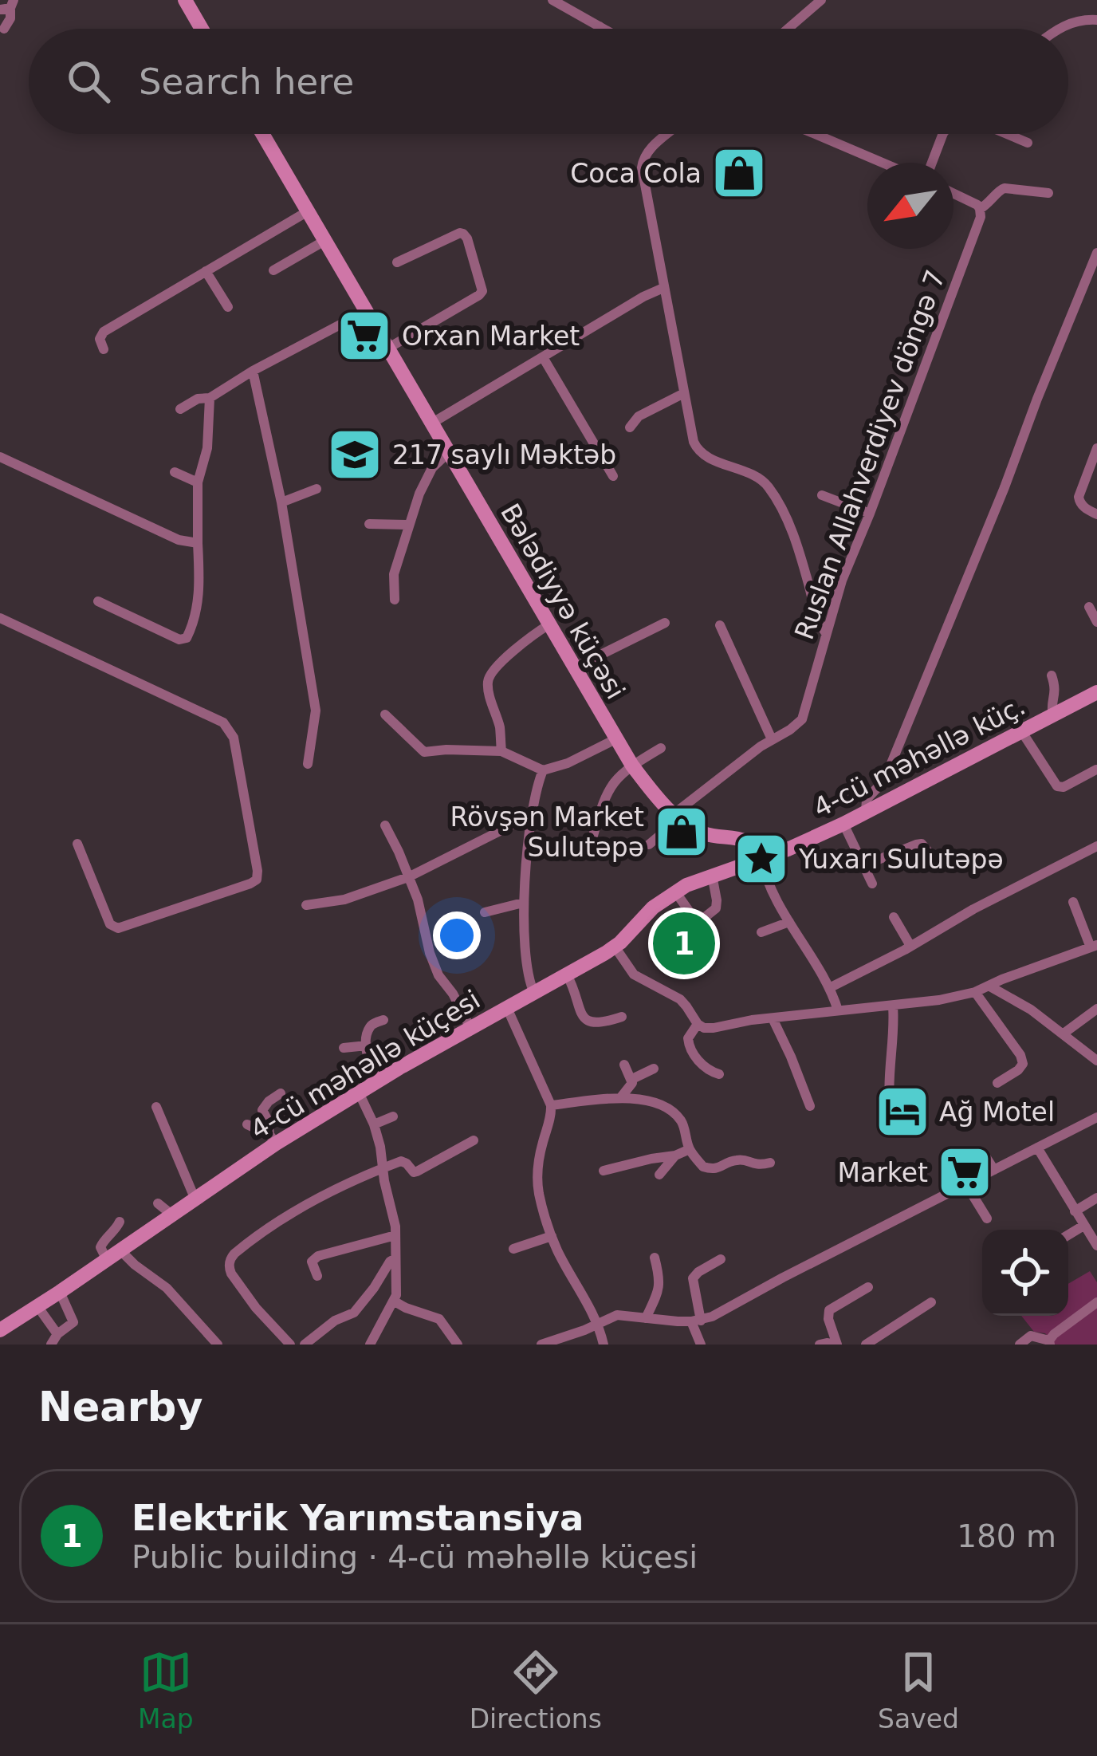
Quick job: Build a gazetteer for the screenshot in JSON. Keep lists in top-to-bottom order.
{
  "streets": {
    "street": [
      "Ruslan Allahverdiyev döngə 7",
      "Bələdiyyə küçəsi",
      "4-cü məhəllə küç.",
      "4-cü məhəllə küçesi"
    ]
  },
  "crossings": [
    ["Ruslan Allahverdiyev döngə 7", "Bələdiyyə küçəsi"],
    ["Bələdiyyə küçəsi", "4-cü məhəllə küç."],
    ["Bələdiyyə küçəsi", "4-cü məhəllə küçesi"],
    ["4-cü məhəllə küç.", "4-cü məhəllə küçesi"]
  ],
  "places": {
    "shop": ["Coca Cola", "Rövşən Market Sulutəpə"],
    "supermarket": ["Orxan Market", "Market"],
    "school or university": ["217 saylı Məktəb"],
    "place": ["Yuxarı Sulutəpə"],
    "hotel": ["Ağ Motel"]
  },
  "north": "bottom left",
  "page": {
    "search": "Search here",
    "pins": "1",
    "heading": "Nearby",
    "list": [
      {
        "mark": "1",
        "name": "Elektrik Yarımstansiya",
        "note": "Public building · 4-cü məhəllə küçesi",
        "value": "180 m"
      }
    ],
    "nav": ["Map", "Directions", "Saved"]
  }
}
